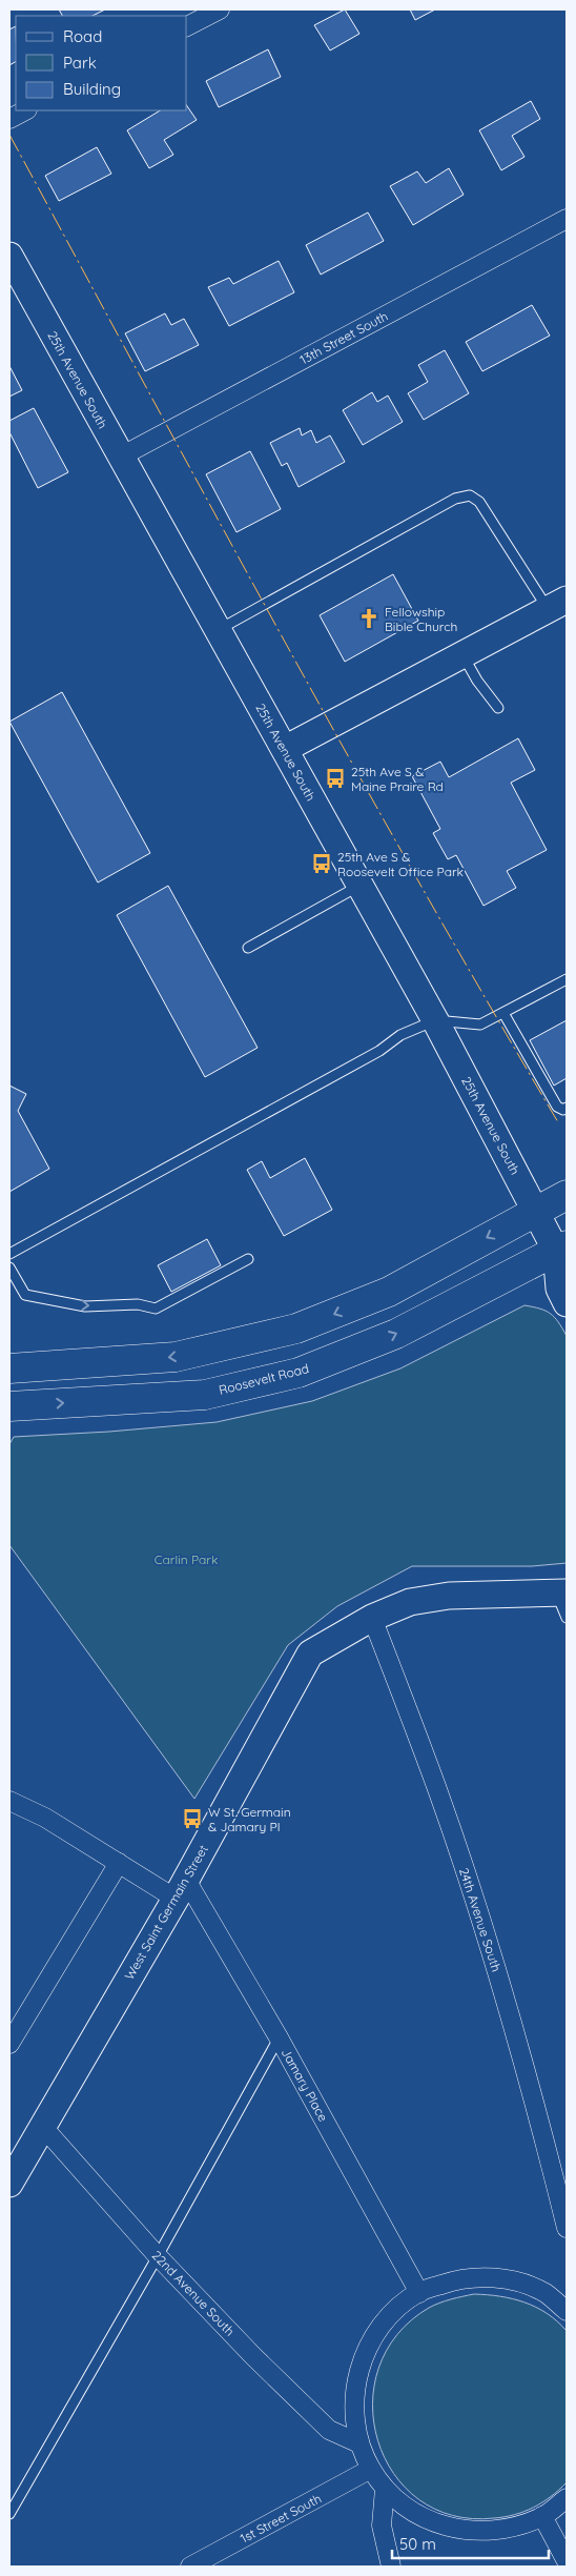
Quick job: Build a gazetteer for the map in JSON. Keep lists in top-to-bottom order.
{
  "streets": {
    "main road": ["Roosevelt Road"],
    "street": [
      "13th Street South",
      "25th Avenue South",
      "West Saint Germain Street",
      "24th Avenue South",
      "Jamary Place",
      "22nd Avenue South",
      "1st Street South"
    ]
  },
  "crossings": [
    ["13th Street South", "25th Avenue South"],
    ["25th Avenue South", "Roosevelt Road"],
    ["West Saint Germain Street", "24th Avenue South"],
    ["West Saint Germain Street", "Jamary Place"],
    ["West Saint Germain Street", "22nd Avenue South"]
  ],
  "parks": ["Carlin Park"],
  "places": {
    "church": ["Fellowship Bible Church"],
    "bus stop": ["25th Ave S & Maine Praire Rd", "25th Ave S & Roosevelt Office Park", "W St. Germain & Jamary Pl"]
  },
  "legend": ["Road", "Park", "Building"],
  "scale_bar": "50 m"
}
